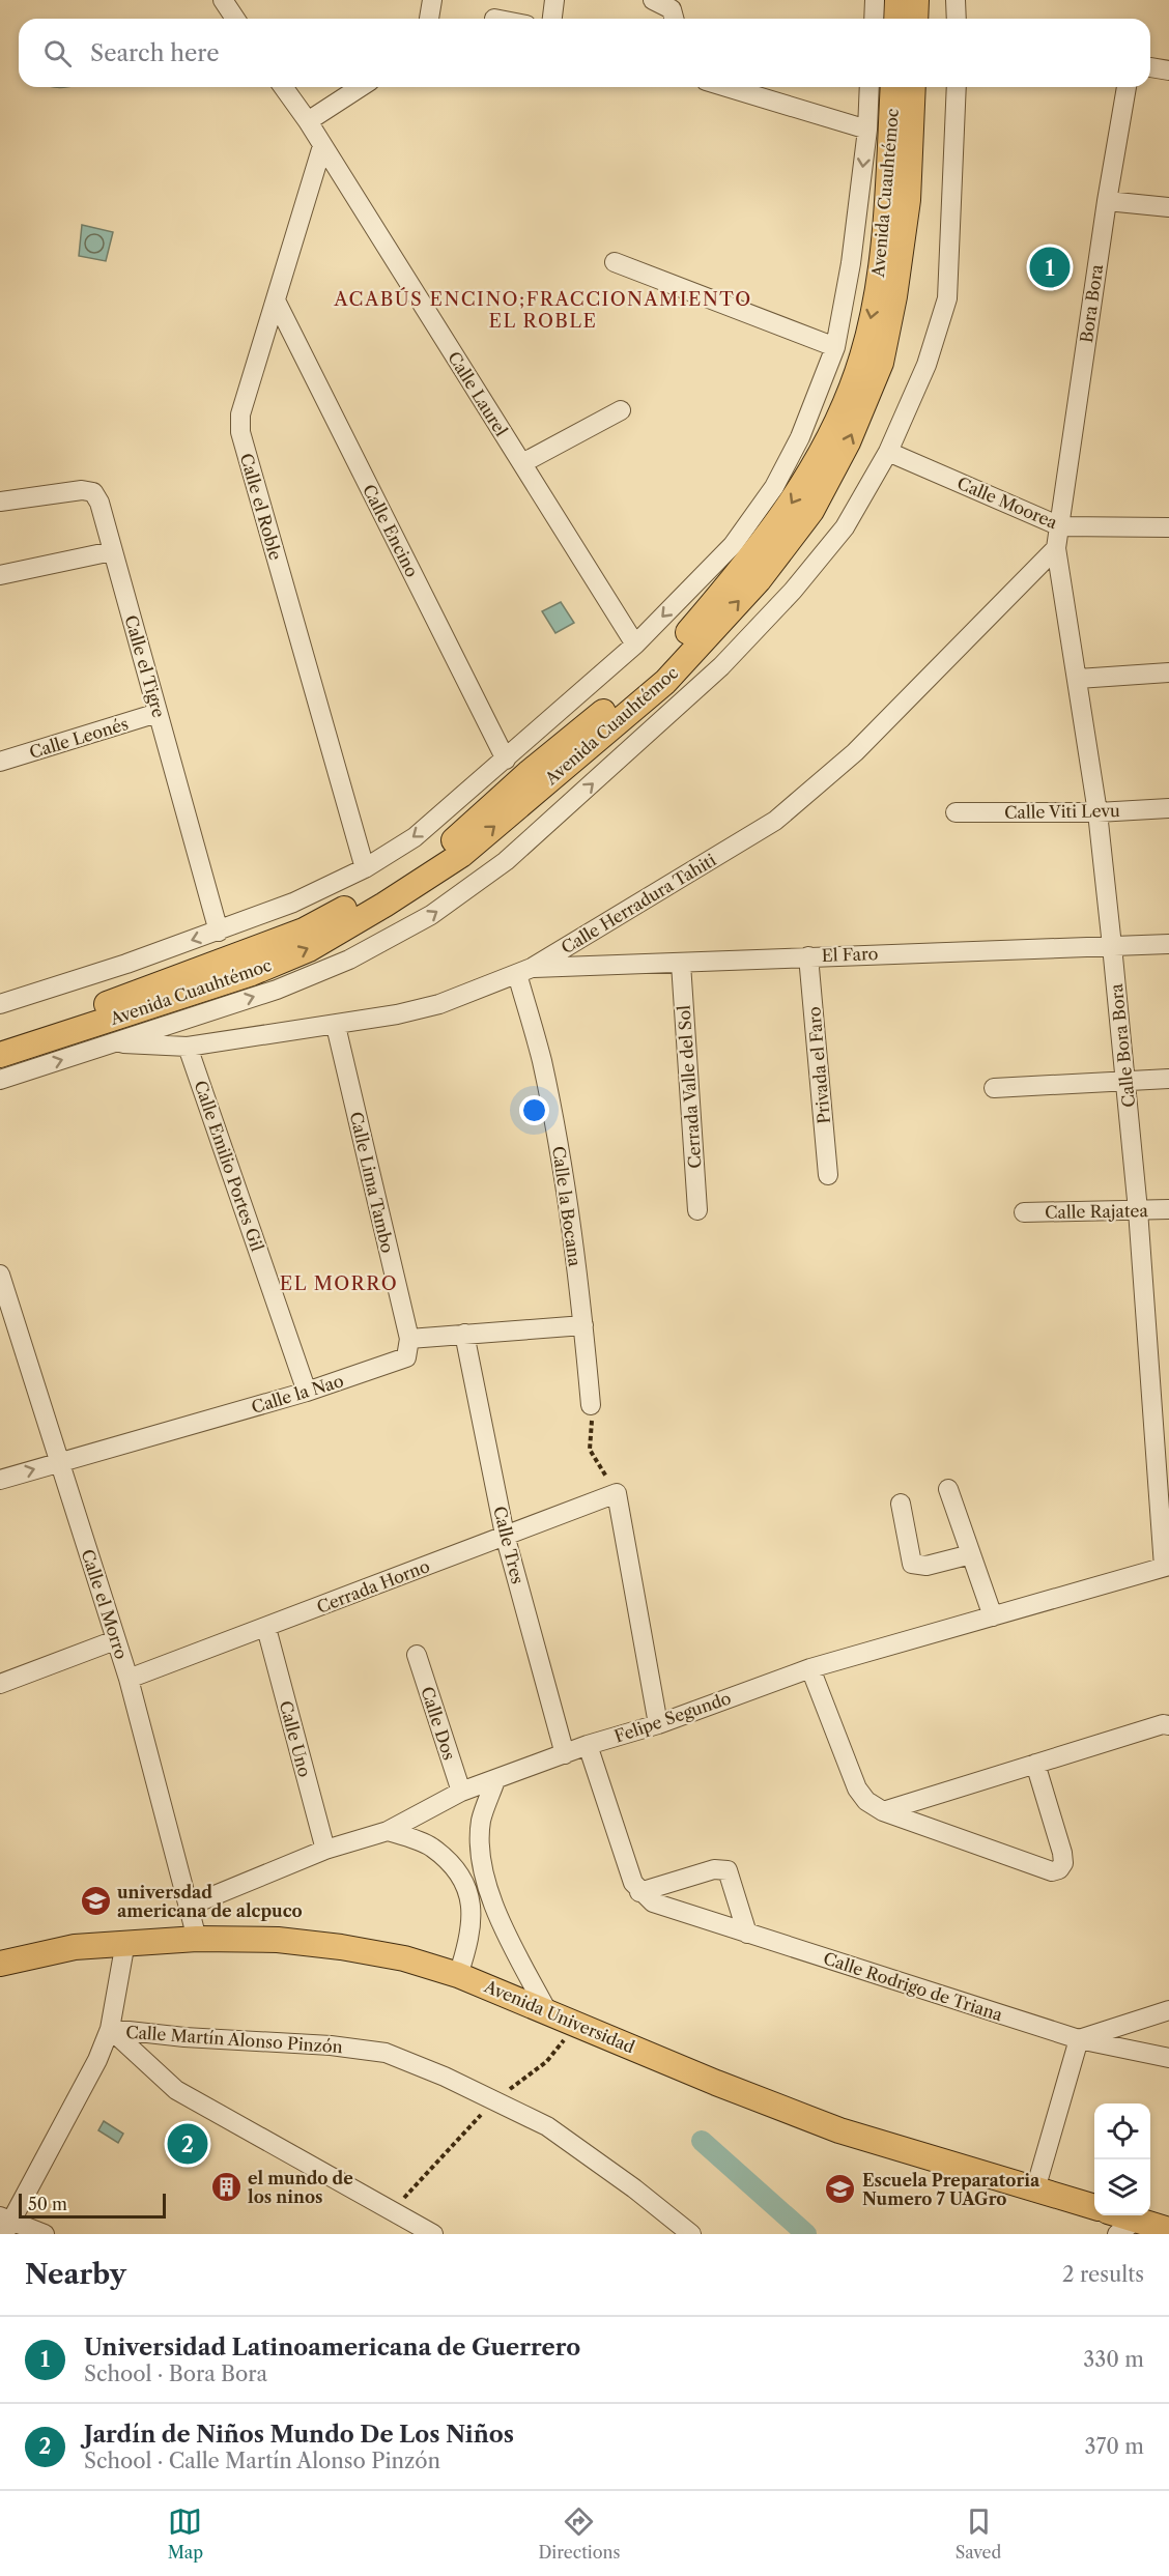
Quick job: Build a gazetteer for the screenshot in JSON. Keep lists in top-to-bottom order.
{
  "streets": {
    "main road": ["Avenida Cuauhtémoc", "Avenida Universidad"],
    "street": [
      "Bora Bora",
      "Calle Laurel",
      "Calle Moorea",
      "Calle el Roble",
      "Calle Encino",
      "Calle el Tigre",
      "Calle Leonés",
      "Calle Viti Levu",
      "Calle Herradura Tahiti",
      "El Faro",
      "Calle Bora Bora",
      "Privada el Faro",
      "Cerrada Valle del Sol",
      "Calle Emilio Portes Gil",
      "Calle Lima Tambo",
      "Calle la Bocana",
      "Calle Rajatea",
      "Calle la Nao",
      "Calle Tres",
      "Cerrada Horno",
      "Calle el Morro",
      "Felipe Segundo",
      "Calle Dos",
      "Calle Uno",
      "Calle Rodrigo de Triana",
      "Calle Martín Alonso Pinzón"
    ]
  },
  "crossings": [
    ["Bora Bora", "Calle Moorea"],
    ["Bora Bora", "Calle Bora Bora"],
    ["Calle Laurel", "Calle el Roble"],
    ["Calle Moorea", "Calle Bora Bora"],
    ["Calle el Roble", "Calle Encino"],
    ["Calle el Tigre", "Calle Leonés"],
    ["Calle Viti Levu", "Calle Bora Bora"],
    ["Calle Herradura Tahiti", "El Faro"],
    ["Calle Herradura Tahiti", "Calle Bora Bora"],
    ["Calle Herradura Tahiti", "Calle Emilio Portes Gil"],
    ["Calle Herradura Tahiti", "Calle Lima Tambo"],
    ["Calle Herradura Tahiti", "Calle la Bocana"],
    ["El Faro", "Calle Bora Bora"],
    ["El Faro", "Privada el Faro"],
    ["El Faro", "Cerrada Valle del Sol"],
    ["El Faro", "Calle la Bocana"],
    ["Calle Bora Bora", "Calle Rajatea"],
    ["Calle Bora Bora", "Felipe Segundo"],
    ["Calle Emilio Portes Gil", "Calle la Nao"],
    ["Calle Lima Tambo", "Calle la Nao"],
    ["Calle la Nao", "Calle el Morro"],
    ["Calle Tres", "Cerrada Horno"],
    ["Calle Tres", "Felipe Segundo"],
    ["Cerrada Horno", "Calle el Morro"],
    ["Cerrada Horno", "Calle Uno"],
    ["Calle el Morro", "Felipe Segundo"],
    ["Calle el Morro", "Avenida Universidad"],
    ["Felipe Segundo", "Calle Dos"],
    ["Felipe Segundo", "Calle Uno"]
  ],
  "districts": ["ACABÚS ENCINO;FRACCIONAMIENTO EL ROBLE", "EL MORRO"],
  "places": {
    "school or university": ["universdad americana de alcpuco", "Escuela Preparatoria Numero 7 UAGro"],
    "building": ["el mundo de los ninos"]
  },
  "scale_bar": "50 m",
  "page": {
    "search": "Search here",
    "pins": ["1", "2"],
    "scale": "50 m",
    "heading": ["Nearby", "2 results"],
    "list": [
      {
        "mark": "1",
        "name": "Universidad Latinoamericana de Guerrero",
        "note": "School · Bora Bora",
        "value": "330 m"
      },
      {
        "mark": "2",
        "name": "Jardín de Niños Mundo De Los Niños",
        "note": "School · Calle Martín Alonso Pinzón",
        "value": "370 m"
      }
    ],
    "nav": ["Map", "Directions", "Saved"]
  }
}
